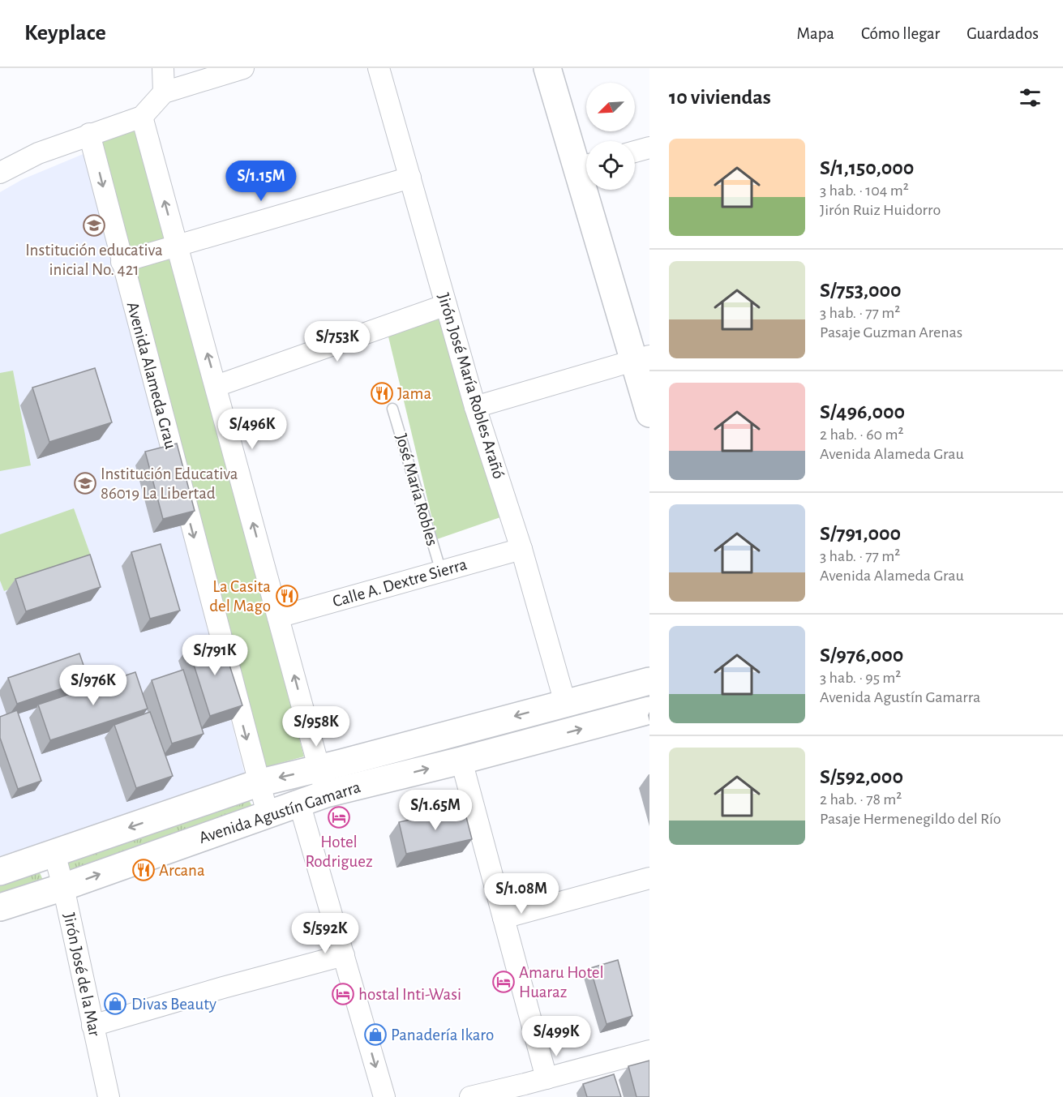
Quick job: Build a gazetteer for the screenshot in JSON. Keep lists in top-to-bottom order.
{
  "streets": {
    "main road": ["Avenida Agustín Gamarra"],
    "street": [
      "Avenida Alameda Grau",
      "Jirón José María Robles Arañó",
      "Calle A. Dextre Sierra",
      "Jirón José de la Mar"
    ],
    "lane": ["José María Robles"]
  },
  "crossings": [
    ["Avenida Alameda Grau", "Avenida Agustín Gamarra"],
    ["Jirón José María Robles Arañó", "Calle A. Dextre Sierra"],
    ["Jirón José María Robles Arañó", "Avenida Agustín Gamarra"],
    ["José María Robles", "Calle A. Dextre Sierra"],
    ["Avenida Agustín Gamarra", "Jirón José de la Mar"]
  ],
  "places": {
    "school or university": ["Institución educativa inicial No. 421", "Institución Educativa 86019 La Libertad"],
    "restaurant": ["Jama", "La Casita del Mago", "Arcana"],
    "hotel": ["Hotel Rodriguez", "Amaru Hotel Huaraz", "hostal Inti-Wasi"],
    "shop": ["Divas Beauty", "Panadería Ikaro"]
  },
  "north": "bottom left",
  "page": {
    "header": "Keyplace",
    "nav": ["Mapa", "Cómo llegar", "Guardados"],
    "heading": "10 viviendas",
    "list": [
      {
        "name": "S/1,150,000",
        "note": "3 hab. · 104 m² · Jirón Ruiz Huidorro"
      },
      {
        "name": "S/753,000",
        "note": "3 hab. · 77 m² · Pasaje Guzman Arenas"
      },
      {
        "name": "S/496,000",
        "note": "2 hab. · 60 m² · Avenida Alameda Grau"
      },
      {
        "name": "S/791,000",
        "note": "3 hab. · 77 m² · Avenida Alameda Grau"
      },
      {
        "name": "S/976,000",
        "note": "3 hab. · 95 m² · Avenida Agustín Gamarra"
      },
      {
        "name": "S/592,000",
        "note": "2 hab. · 78 m² · Pasaje Hermenegildo del Río"
      }
    ],
    "price": [
      "S/1.15M",
      "S/753K",
      "S/496K",
      "S/791K",
      "S/976K",
      "S/958K",
      "S/1.65M",
      "S/1.08M",
      "S/592K",
      "S/499K"
    ]
  }
}
